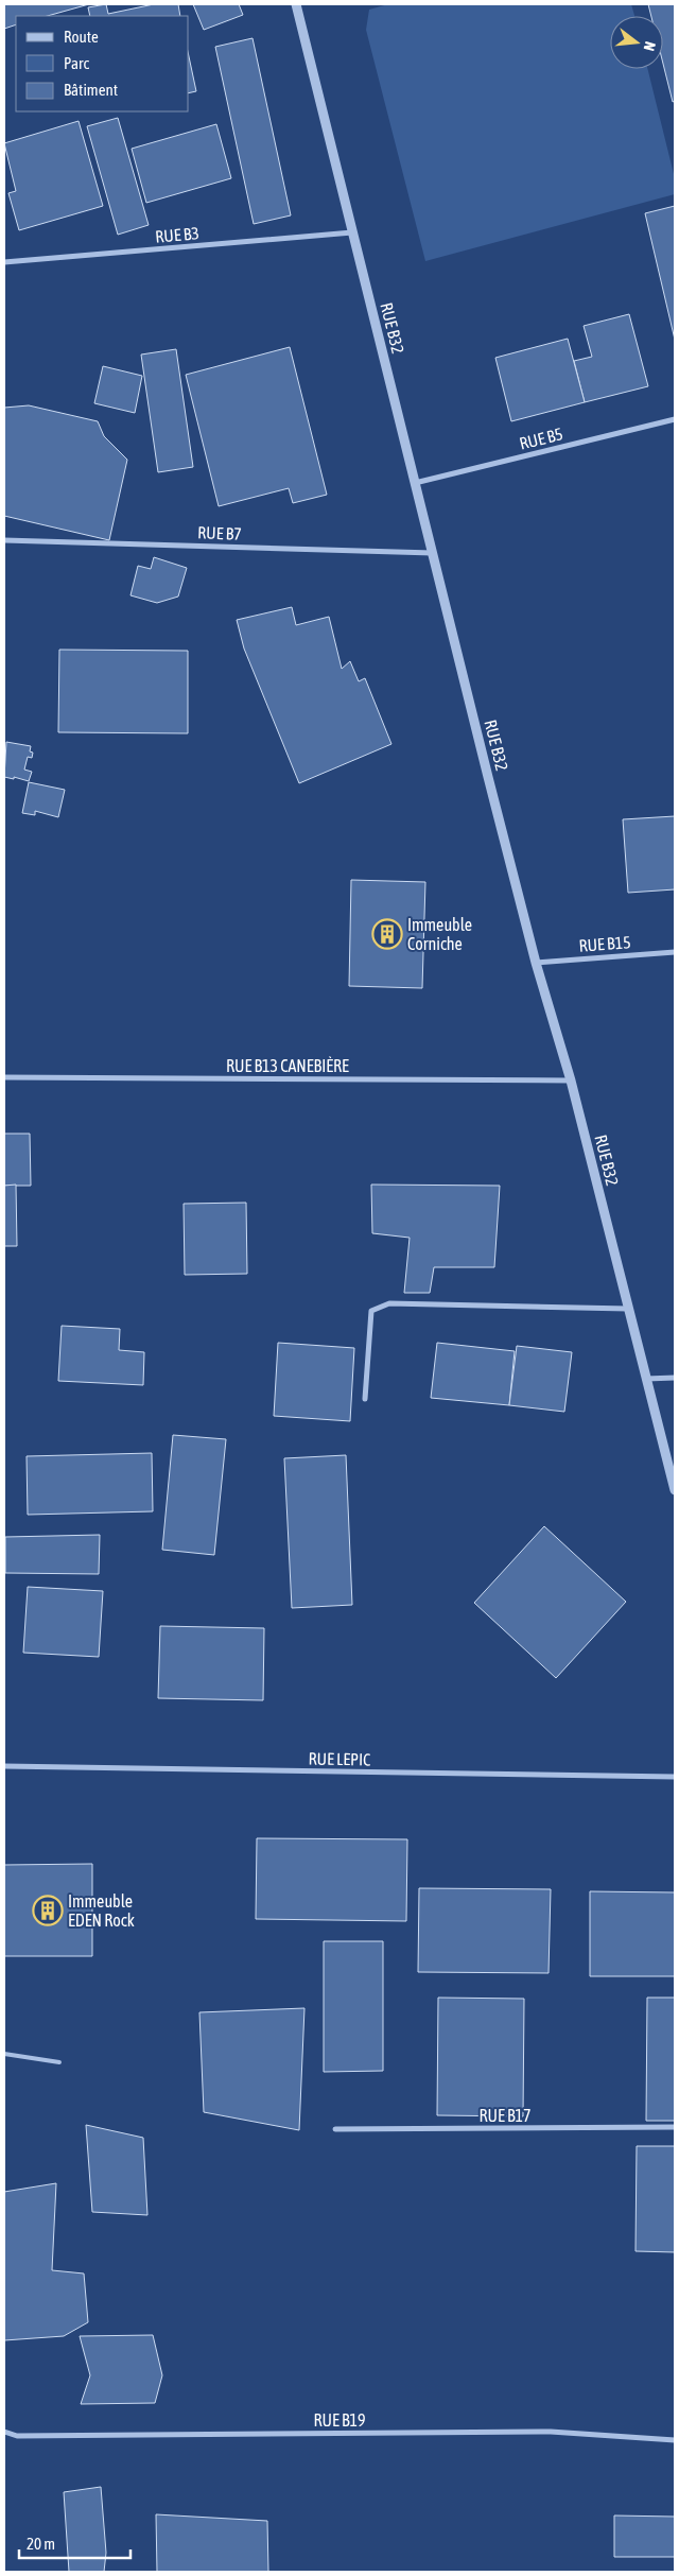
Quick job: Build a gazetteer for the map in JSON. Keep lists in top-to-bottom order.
{
  "streets": {
    "street": [
      "RUE B3",
      "RUE B32",
      "RUE B5",
      "RUE B7",
      "RUE B15",
      "RUE B13 CANEBIÈRE",
      "RUE LEPIC",
      "RUE B17",
      "RUE B19"
    ]
  },
  "crossings": [
    ["RUE B3", "RUE B32"],
    ["RUE B32", "RUE B5"],
    ["RUE B32", "RUE B7"],
    ["RUE B32", "RUE B15"],
    ["RUE B32", "RUE B13 CANEBIÈRE"]
  ],
  "places": {
    "building": ["Immeuble Corniche", "Immeuble EDEN Rock"]
  },
  "legend": ["Route", "Parc", "Bâtiment"],
  "scale_bar": "20 m",
  "north": "right"
}
